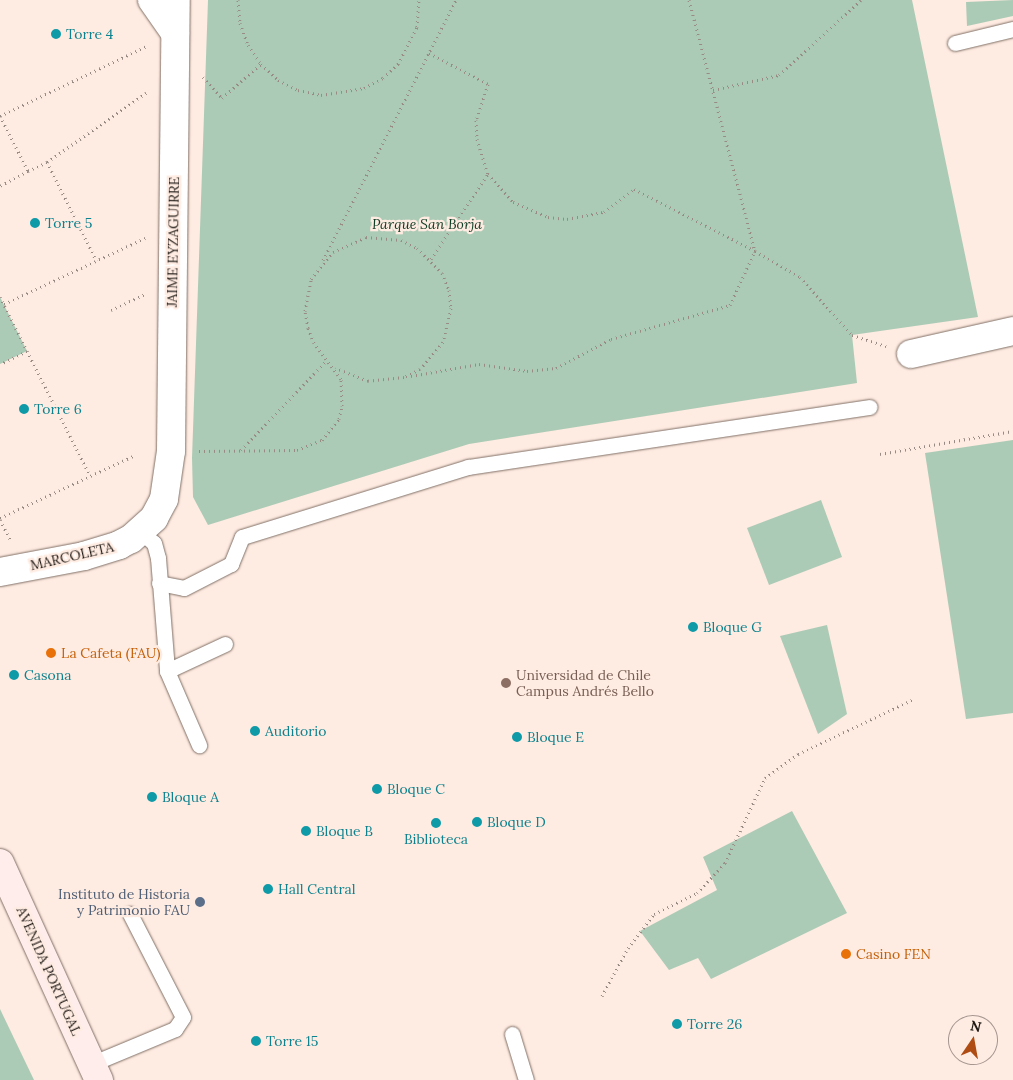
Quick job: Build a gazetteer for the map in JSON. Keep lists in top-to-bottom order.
{
  "streets": {
    "main road": ["AVENIDA PORTUGAL"],
    "street": ["JAIME EYZAGUIRRE", "MARCOLETA"]
  },
  "crossings": [
    ["JAIME EYZAGUIRRE", "MARCOLETA"]
  ],
  "parks": ["Parque San Borja"],
  "places": [
    "Torre 4",
    "Torre 5",
    "Torre 6",
    "Bloque G",
    "La Cafeta (FAU)",
    "Casona",
    "Universidad de Chile Campus Andrés Bello",
    "Auditorio",
    "Bloque E",
    "Bloque C",
    "Bloque A",
    "Bloque D",
    "Biblioteca",
    "Bloque B",
    "Hall Central",
    "Instituto de Historia y Patrimonio FAU",
    "Casino FEN",
    "Torre 26",
    "Torre 15"
  ],
  "north": "top"
}
